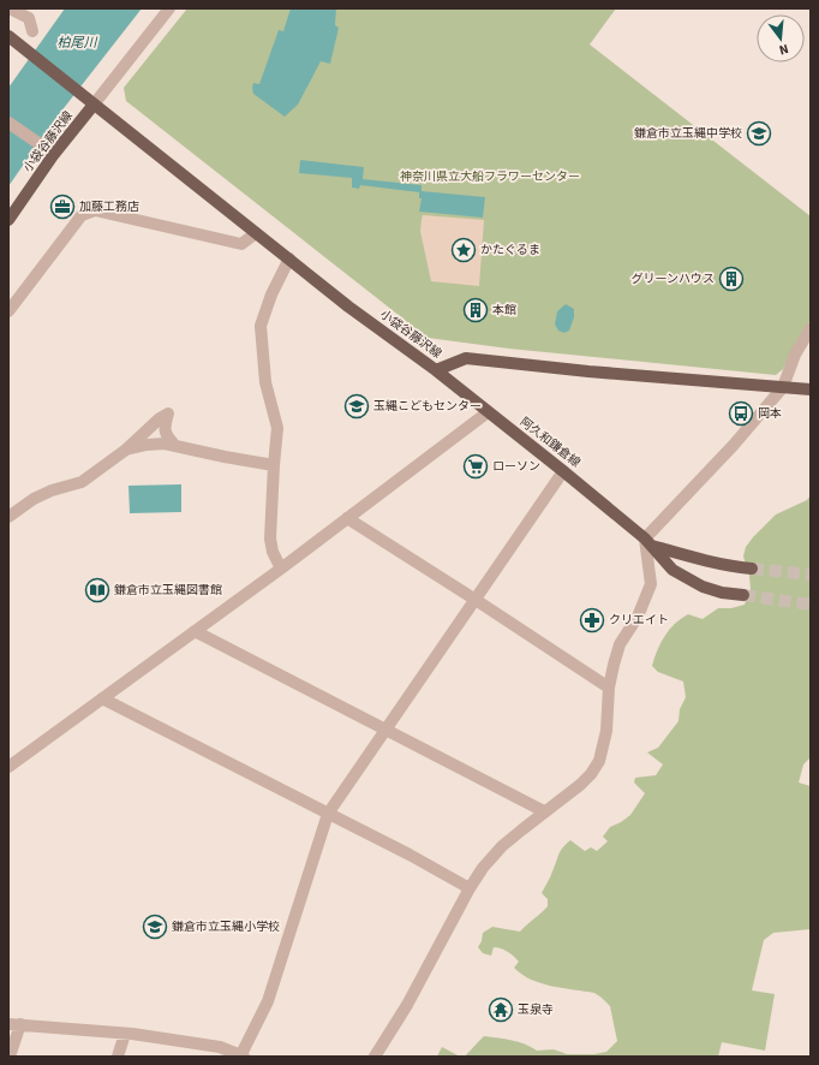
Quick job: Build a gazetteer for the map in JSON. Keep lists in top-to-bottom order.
{
  "streets": {
    "main road": ["小袋谷藤沢線", "阿久和鎌倉線"]
  },
  "crossings": [
    ["小袋谷藤沢線", "阿久和鎌倉線"]
  ],
  "water": ["柏尾川"],
  "parks": ["神奈川県立大船フラワーセンター"],
  "places": {
    "school or university": ["鎌倉市立玉縄中学校", "玉縄こどもセンター", "鎌倉市立玉縄小学校"],
    "office": ["加藤工務店"],
    "place": ["かたぐるま"],
    "building": ["グリーンハウス", "本館"],
    "bus stop": ["岡本"],
    "supermarket": ["ローソン"],
    "library": ["鎌倉市立玉縄図書館"],
    "pharmacy": ["クリエイト"],
    "temple": ["玉泉寺"]
  },
  "north": "bottom"
}
